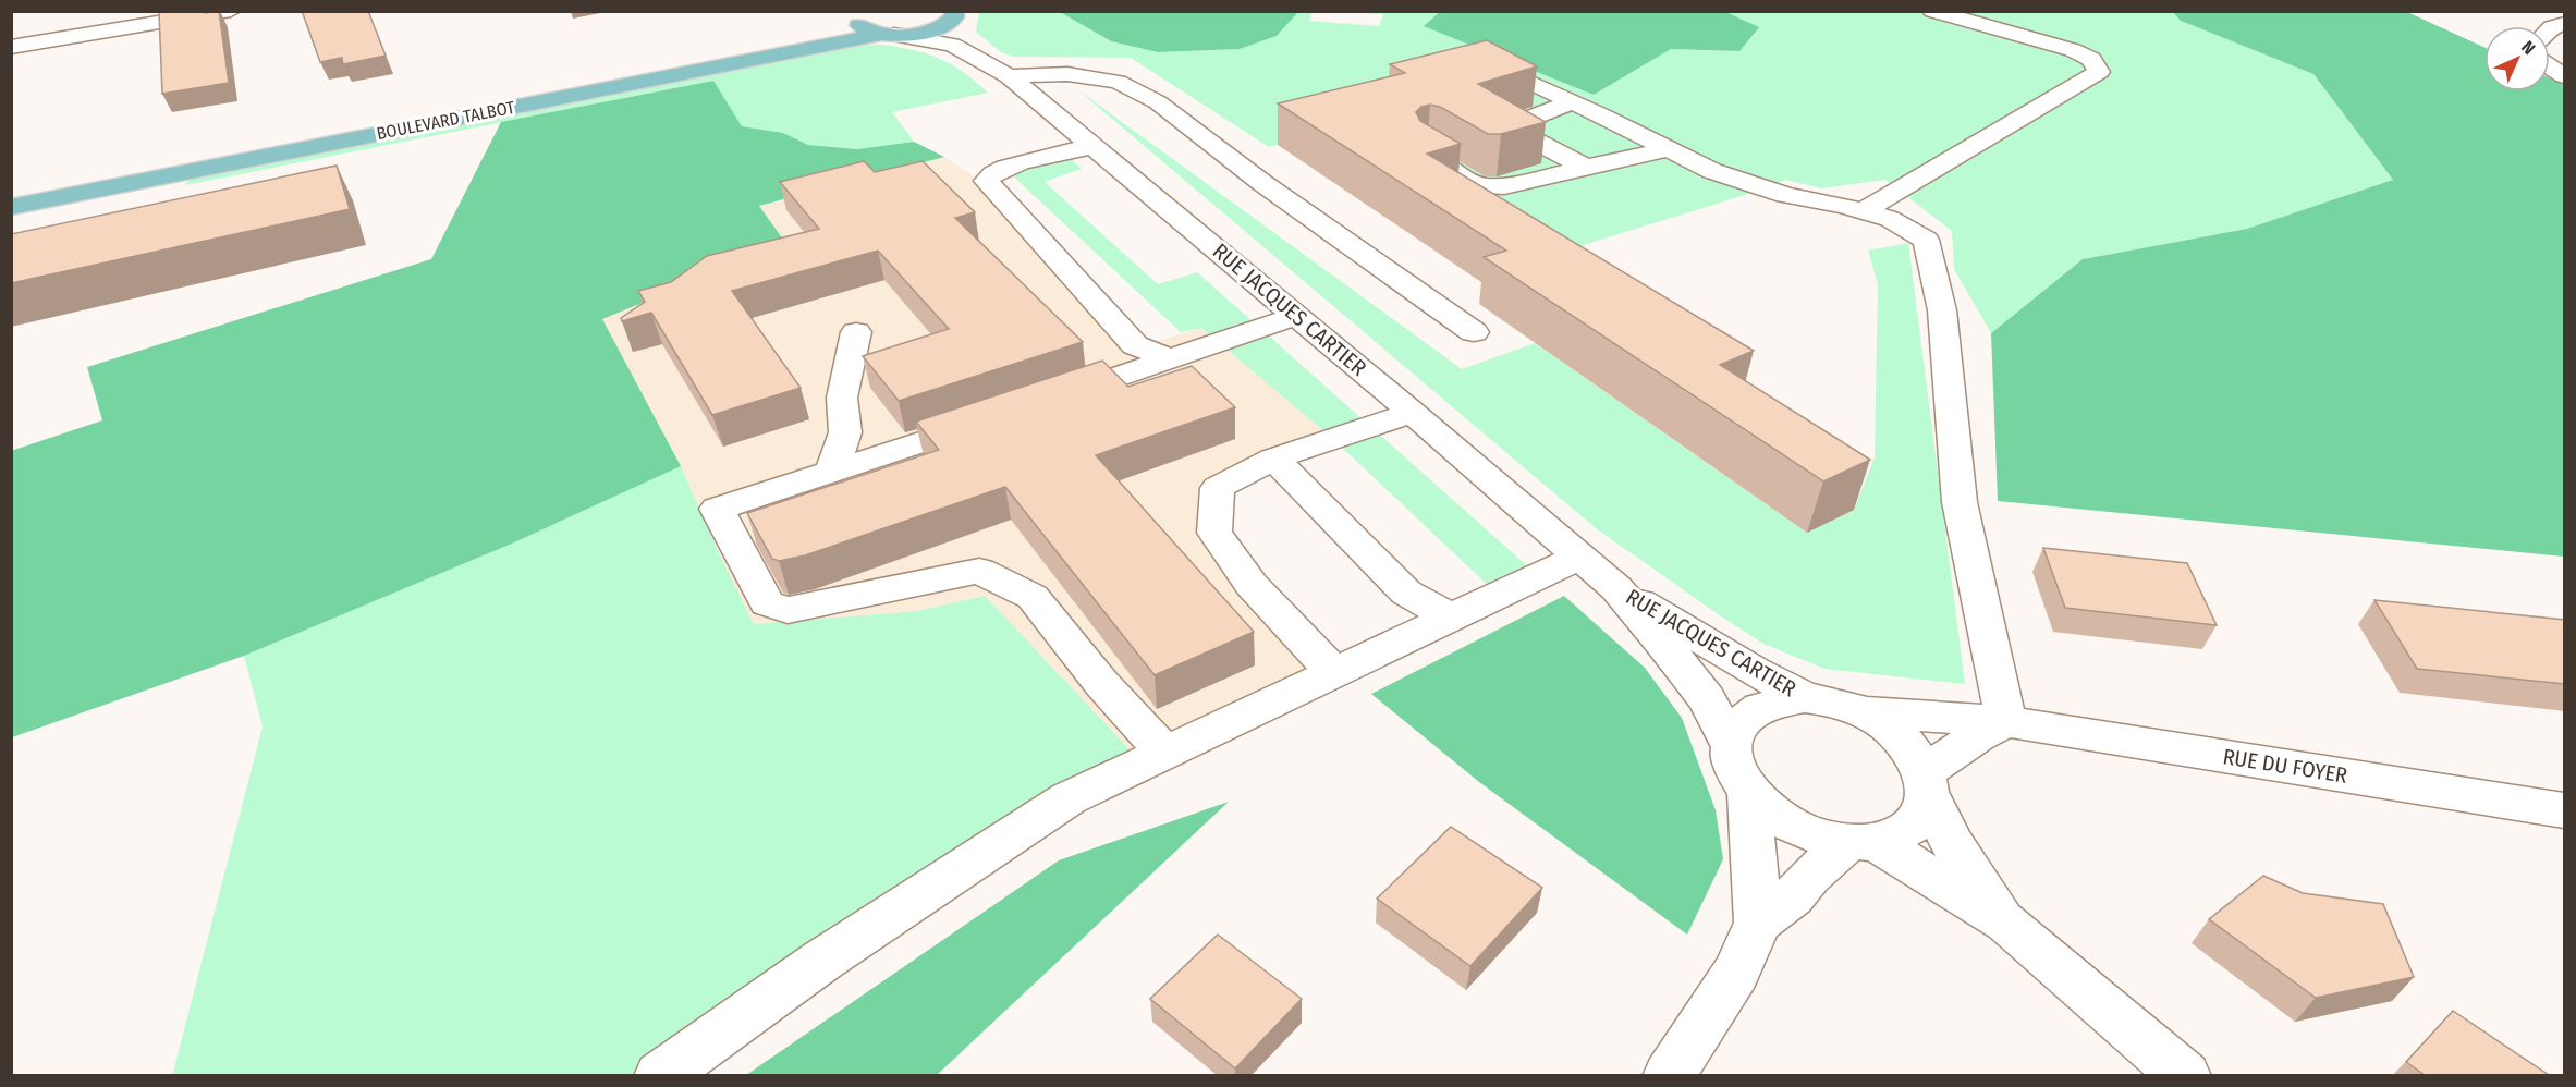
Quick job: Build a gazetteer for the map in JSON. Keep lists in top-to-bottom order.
{
  "streets": {
    "main road": ["BOULEVARD TALBOT"],
    "street": ["RUE JACQUES CARTIER", "RUE DU FOYER"]
  },
  "crossings": [
    ["BOULEVARD TALBOT", "RUE JACQUES CARTIER"],
    ["RUE JACQUES CARTIER", "RUE DU FOYER"]
  ],
  "north": "top right"
}
